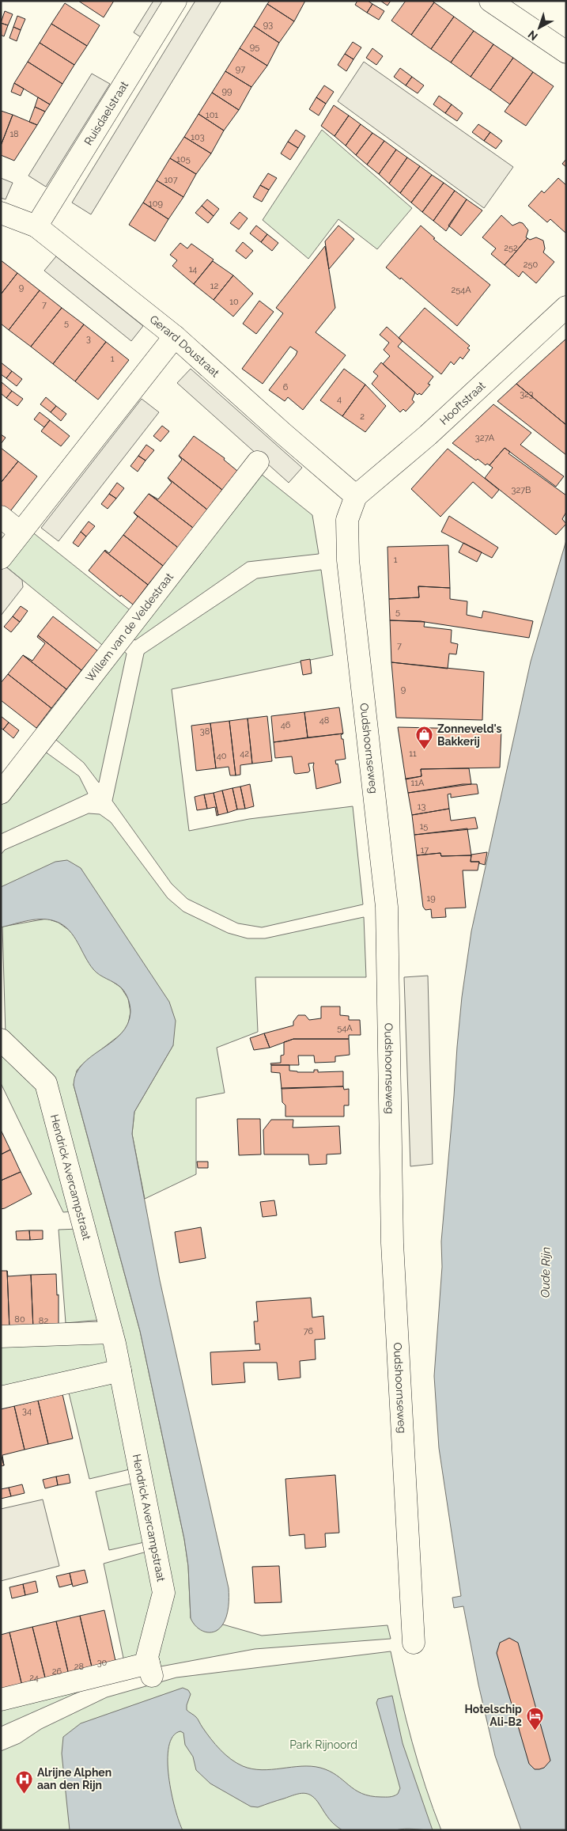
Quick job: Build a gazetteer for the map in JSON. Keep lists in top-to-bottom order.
{
  "streets": {
    "street": [
      "Ruisdaelstraat",
      "Gerard Doustraat",
      "Hooftstraat",
      "Willem van de Veldestraat",
      "Oudshoornseweg",
      "Hendrick Avercampstraat"
    ]
  },
  "crossings": [
    ["Ruisdaelstraat", "Gerard Doustraat"],
    ["Gerard Doustraat", "Hooftstraat"],
    ["Gerard Doustraat", "Oudshoornseweg"],
    ["Hooftstraat", "Oudshoornseweg"]
  ],
  "water": ["Oude Rijn"],
  "parks": ["Park Rijnoord"],
  "places": {
    "shop": ["Zonneveld's Bakkerij"],
    "hotel": ["Hotelschip Ali-B2"],
    "hospital": ["Alrijne Alphen aan den Rijn"]
  },
  "house_numbers": [
    "93",
    "95",
    "97",
    "99",
    "101",
    "18",
    "103",
    "105",
    "107",
    "109",
    "252",
    "250",
    "14",
    "12",
    "9",
    "254A",
    "10",
    "7",
    "5",
    "3",
    "1",
    "6",
    "323",
    "4",
    "2",
    "327A",
    "327B",
    "1",
    "5",
    "7",
    "9",
    "48",
    "46",
    "38",
    "42",
    "11",
    "40",
    "11A",
    "13",
    "15",
    "17",
    "19",
    "54A",
    "80",
    "82",
    "76",
    "34",
    "30",
    "28",
    "26",
    "24"
  ],
  "north": "bottom left"
}
